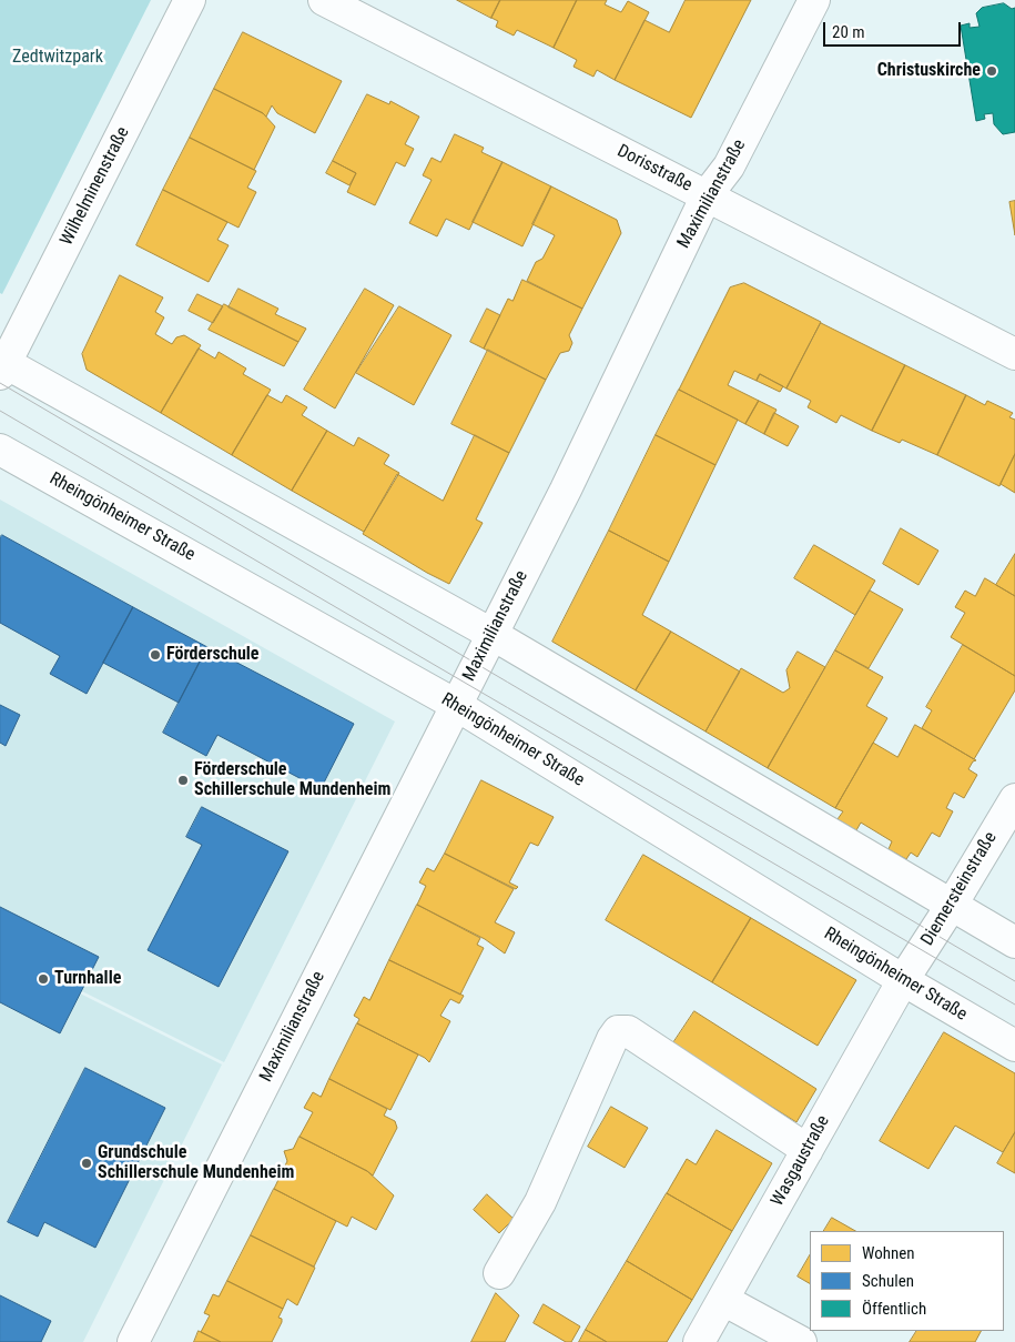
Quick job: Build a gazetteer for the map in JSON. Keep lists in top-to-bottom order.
{
  "streets": {
    "street": [
      "Dorisstraße",
      "Wilhelminenstraße",
      "Maximilianstraße",
      "Rheingönheimer Straße",
      "Diemersteinstraße",
      "Wasgaustraße"
    ]
  },
  "crossings": [
    ["Dorisstraße", "Maximilianstraße"],
    ["Maximilianstraße", "Rheingönheimer Straße"],
    ["Rheingönheimer Straße", "Diemersteinstraße"],
    ["Rheingönheimer Straße", "Wasgaustraße"],
    ["Diemersteinstraße", "Wasgaustraße"]
  ],
  "parks": ["Zedtwitzpark"],
  "places": [
    "Christuskirche",
    "Förderschule",
    "Förderschule Schillerschule Mundenheim",
    "Turnhalle",
    "Grundschule Schillerschule Mundenheim"
  ],
  "legend": ["Wohnen", "Schulen", "Öffentlich"],
  "scale_bar": "20 m"
}
